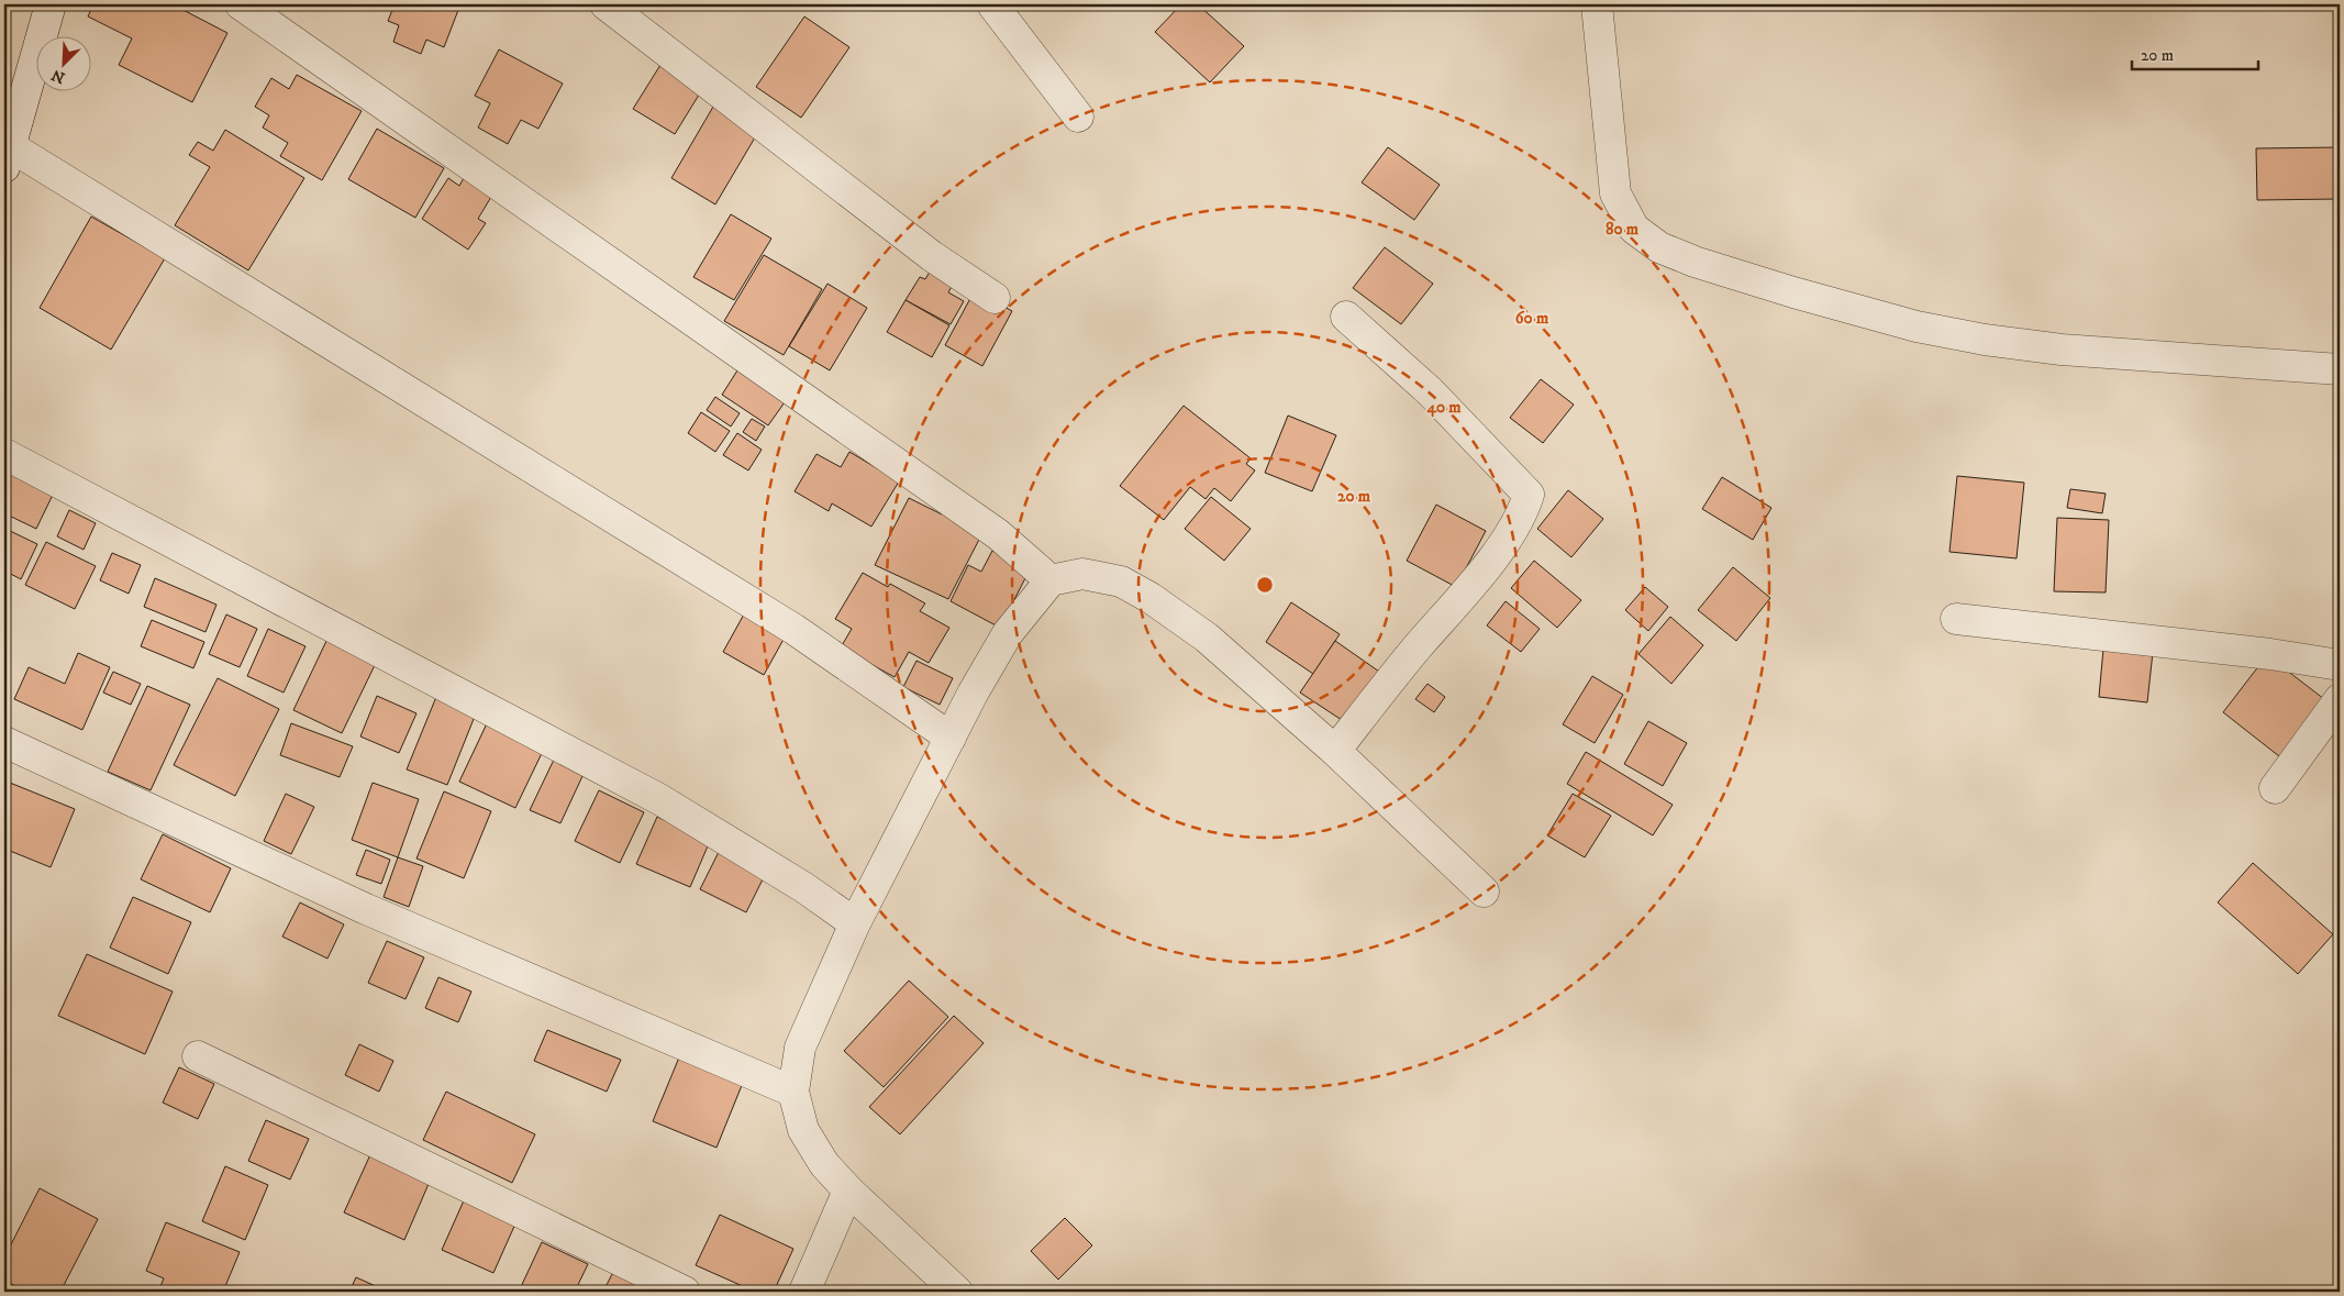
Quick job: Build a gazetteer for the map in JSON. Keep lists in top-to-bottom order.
{
  "scale_bar": "20 m",
  "north": "bottom left",
  "rings": [
    "80 m",
    "60 m",
    "40 m",
    "20 m"
  ]
}
